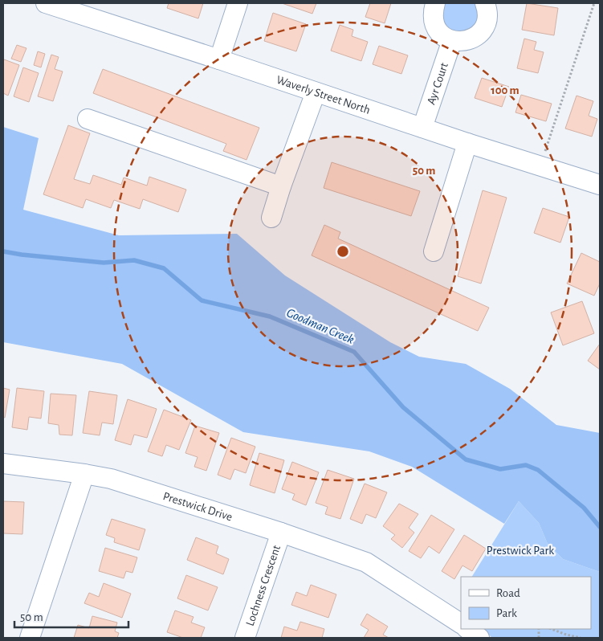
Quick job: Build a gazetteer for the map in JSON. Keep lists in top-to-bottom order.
{
  "streets": {
    "street": [
      "Ayr Court",
      "Waverly Street North",
      "Prestwick Drive",
      "Lochness Crescent"
    ]
  },
  "crossings": [
    ["Ayr Court", "Waverly Street North"],
    ["Prestwick Drive", "Lochness Crescent"]
  ],
  "water": ["Goodman Creek"],
  "parks": ["Prestwick Park"],
  "legend": ["Road", "Park"],
  "scale_bar": "50 m",
  "rings": ["100 m", "50 m"]
}
